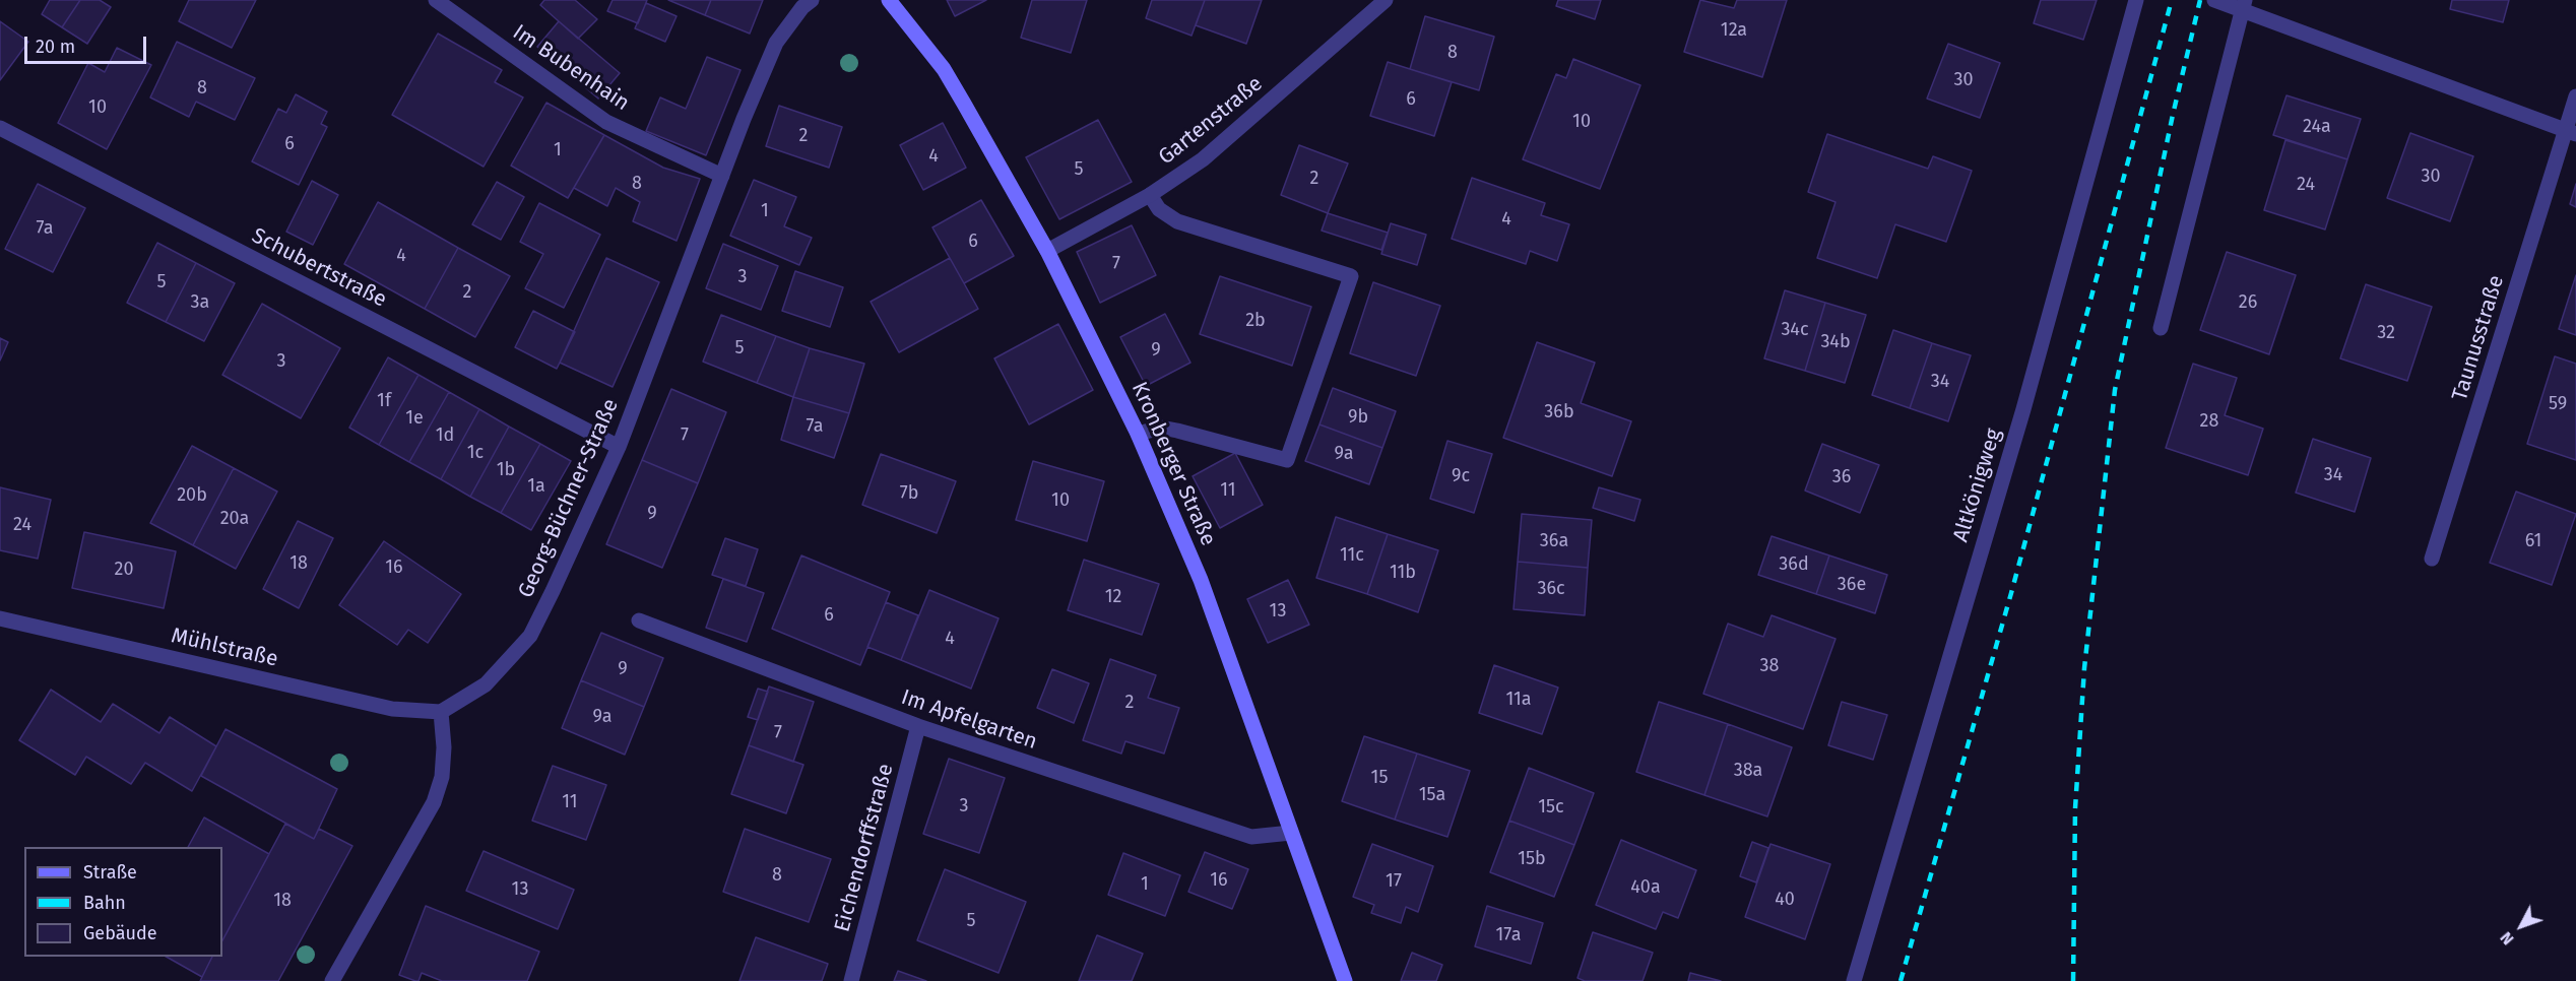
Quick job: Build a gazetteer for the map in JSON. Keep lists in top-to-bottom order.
{
  "streets": {
    "street": [
      "Im Bubenhain",
      "Gartenstraße",
      "Schubertstraße",
      "Taunusstraße",
      "Kronberger Straße",
      "Altkönigweg",
      "Georg-Büchner-Straße",
      "Mühlstraße",
      "Im Apfelgarten",
      "Eichendorffstraße"
    ]
  },
  "crossings": [
    ["Im Bubenhain", "Georg-Büchner-Straße"],
    ["Gartenstraße", "Kronberger Straße"],
    ["Schubertstraße", "Georg-Büchner-Straße"],
    ["Kronberger Straße", "Im Apfelgarten"],
    ["Georg-Büchner-Straße", "Mühlstraße"],
    ["Im Apfelgarten", "Eichendorffstraße"]
  ],
  "house_numbers": [
    "12a",
    "8",
    "30",
    "8",
    "6",
    "10",
    "10",
    "24a",
    "2",
    "6",
    "1",
    "4",
    "5",
    "30",
    "2",
    "8",
    "24",
    "1",
    "4",
    "7a",
    "6",
    "4",
    "7",
    "3",
    "5",
    "2",
    "3a",
    "26",
    "2b",
    "34c",
    "32",
    "34b",
    "5",
    "9",
    "3",
    "34",
    "1f",
    "59",
    "36b",
    "9b",
    "1e",
    "28",
    "7a",
    "1d",
    "7",
    "1c",
    "9a",
    "1b",
    "34",
    "9c",
    "36",
    "1a",
    "11",
    "7b",
    "20b",
    "10",
    "9",
    "20a",
    "24",
    "36a",
    "61",
    "11c",
    "18",
    "36d",
    "16",
    "20",
    "11b",
    "36e",
    "36c",
    "12",
    "13",
    "6",
    "4",
    "38",
    "9",
    "11a",
    "2",
    "9a",
    "7",
    "38a",
    "15",
    "15a",
    "11",
    "3",
    "15c",
    "15b",
    "8",
    "16",
    "17",
    "1",
    "40a",
    "13",
    "40",
    "18",
    "5",
    "17a"
  ],
  "legend": ["Straße", "Bahn", "Gebäude"],
  "scale_bar": "20 m",
  "north": "bottom left"
}
